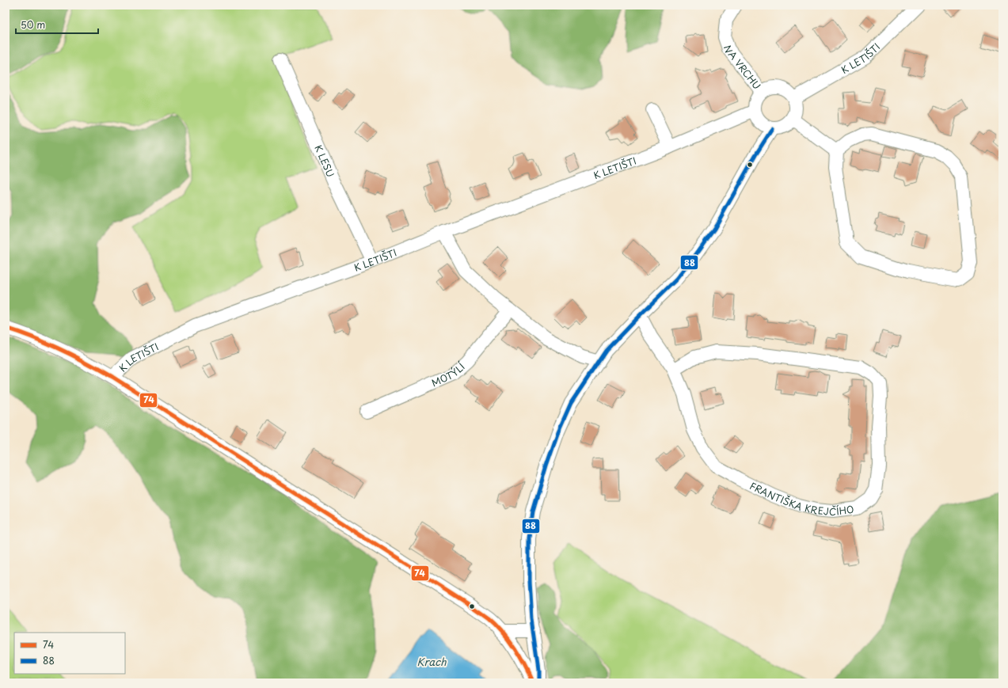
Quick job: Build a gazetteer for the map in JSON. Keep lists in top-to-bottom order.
{
  "streets": {
    "street": [
      "K LETIŠTI",
      "NA VRCHU",
      "K LESU",
      "MOTÝLÍ",
      "FRANTIŠKA KREJČÍHO"
    ]
  },
  "crossings": [
    ["K LETIŠTI", "NA VRCHU"],
    ["K LETIŠTI", "K LESU"]
  ],
  "water": ["Krach"],
  "lines": ["transit line 88", "transit line 74"],
  "legend": ["74", "88"],
  "scale_bar": "50 m"
}
